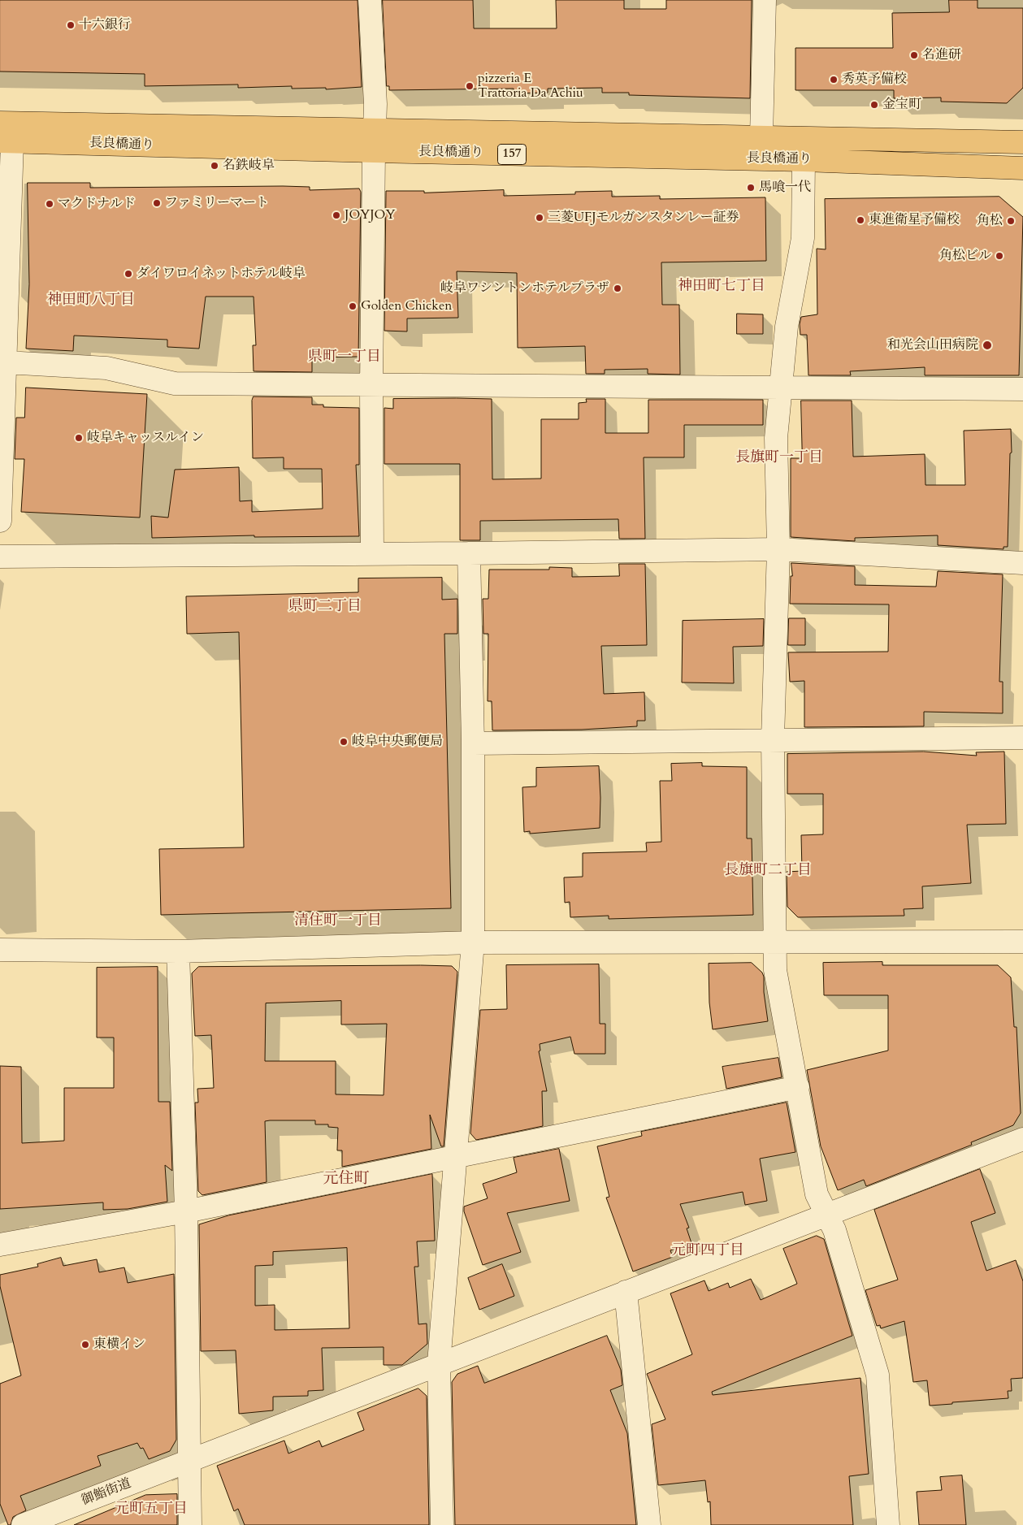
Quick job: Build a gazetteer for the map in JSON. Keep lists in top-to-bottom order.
{
  "streets": {
    "highway": ["長良橋通り", "157"],
    "street": ["御鮨街道"]
  },
  "districts": [
    "神田町七丁目",
    "神田町八丁目",
    "県町一丁目",
    "長旗町一丁目",
    "県町二丁目",
    "長旗町二丁目",
    "清住町一丁目",
    "元住町",
    "元町四丁目",
    "元町五丁目"
  ],
  "places": [
    "十六銀行",
    "名進研",
    "秀英予備校",
    "pizzeria E Trattoria Da Achiu",
    "金宝町",
    "名鉄岐阜",
    "馬喰一代",
    "ファミリーマート",
    "マクドナルド",
    "JOYJOY",
    "三菱UFJモルガンスタンレー証券",
    "東進衛星予備校",
    "角松",
    "角松ビル",
    "ダイワロイネットホテル岐阜",
    "岐阜ワシントンホテルプラザ",
    "Golden Chicken",
    "和光会山田病院",
    "岐阜キャッスルイン",
    "岐阜中央郵便局",
    "東横イン"
  ]
}
